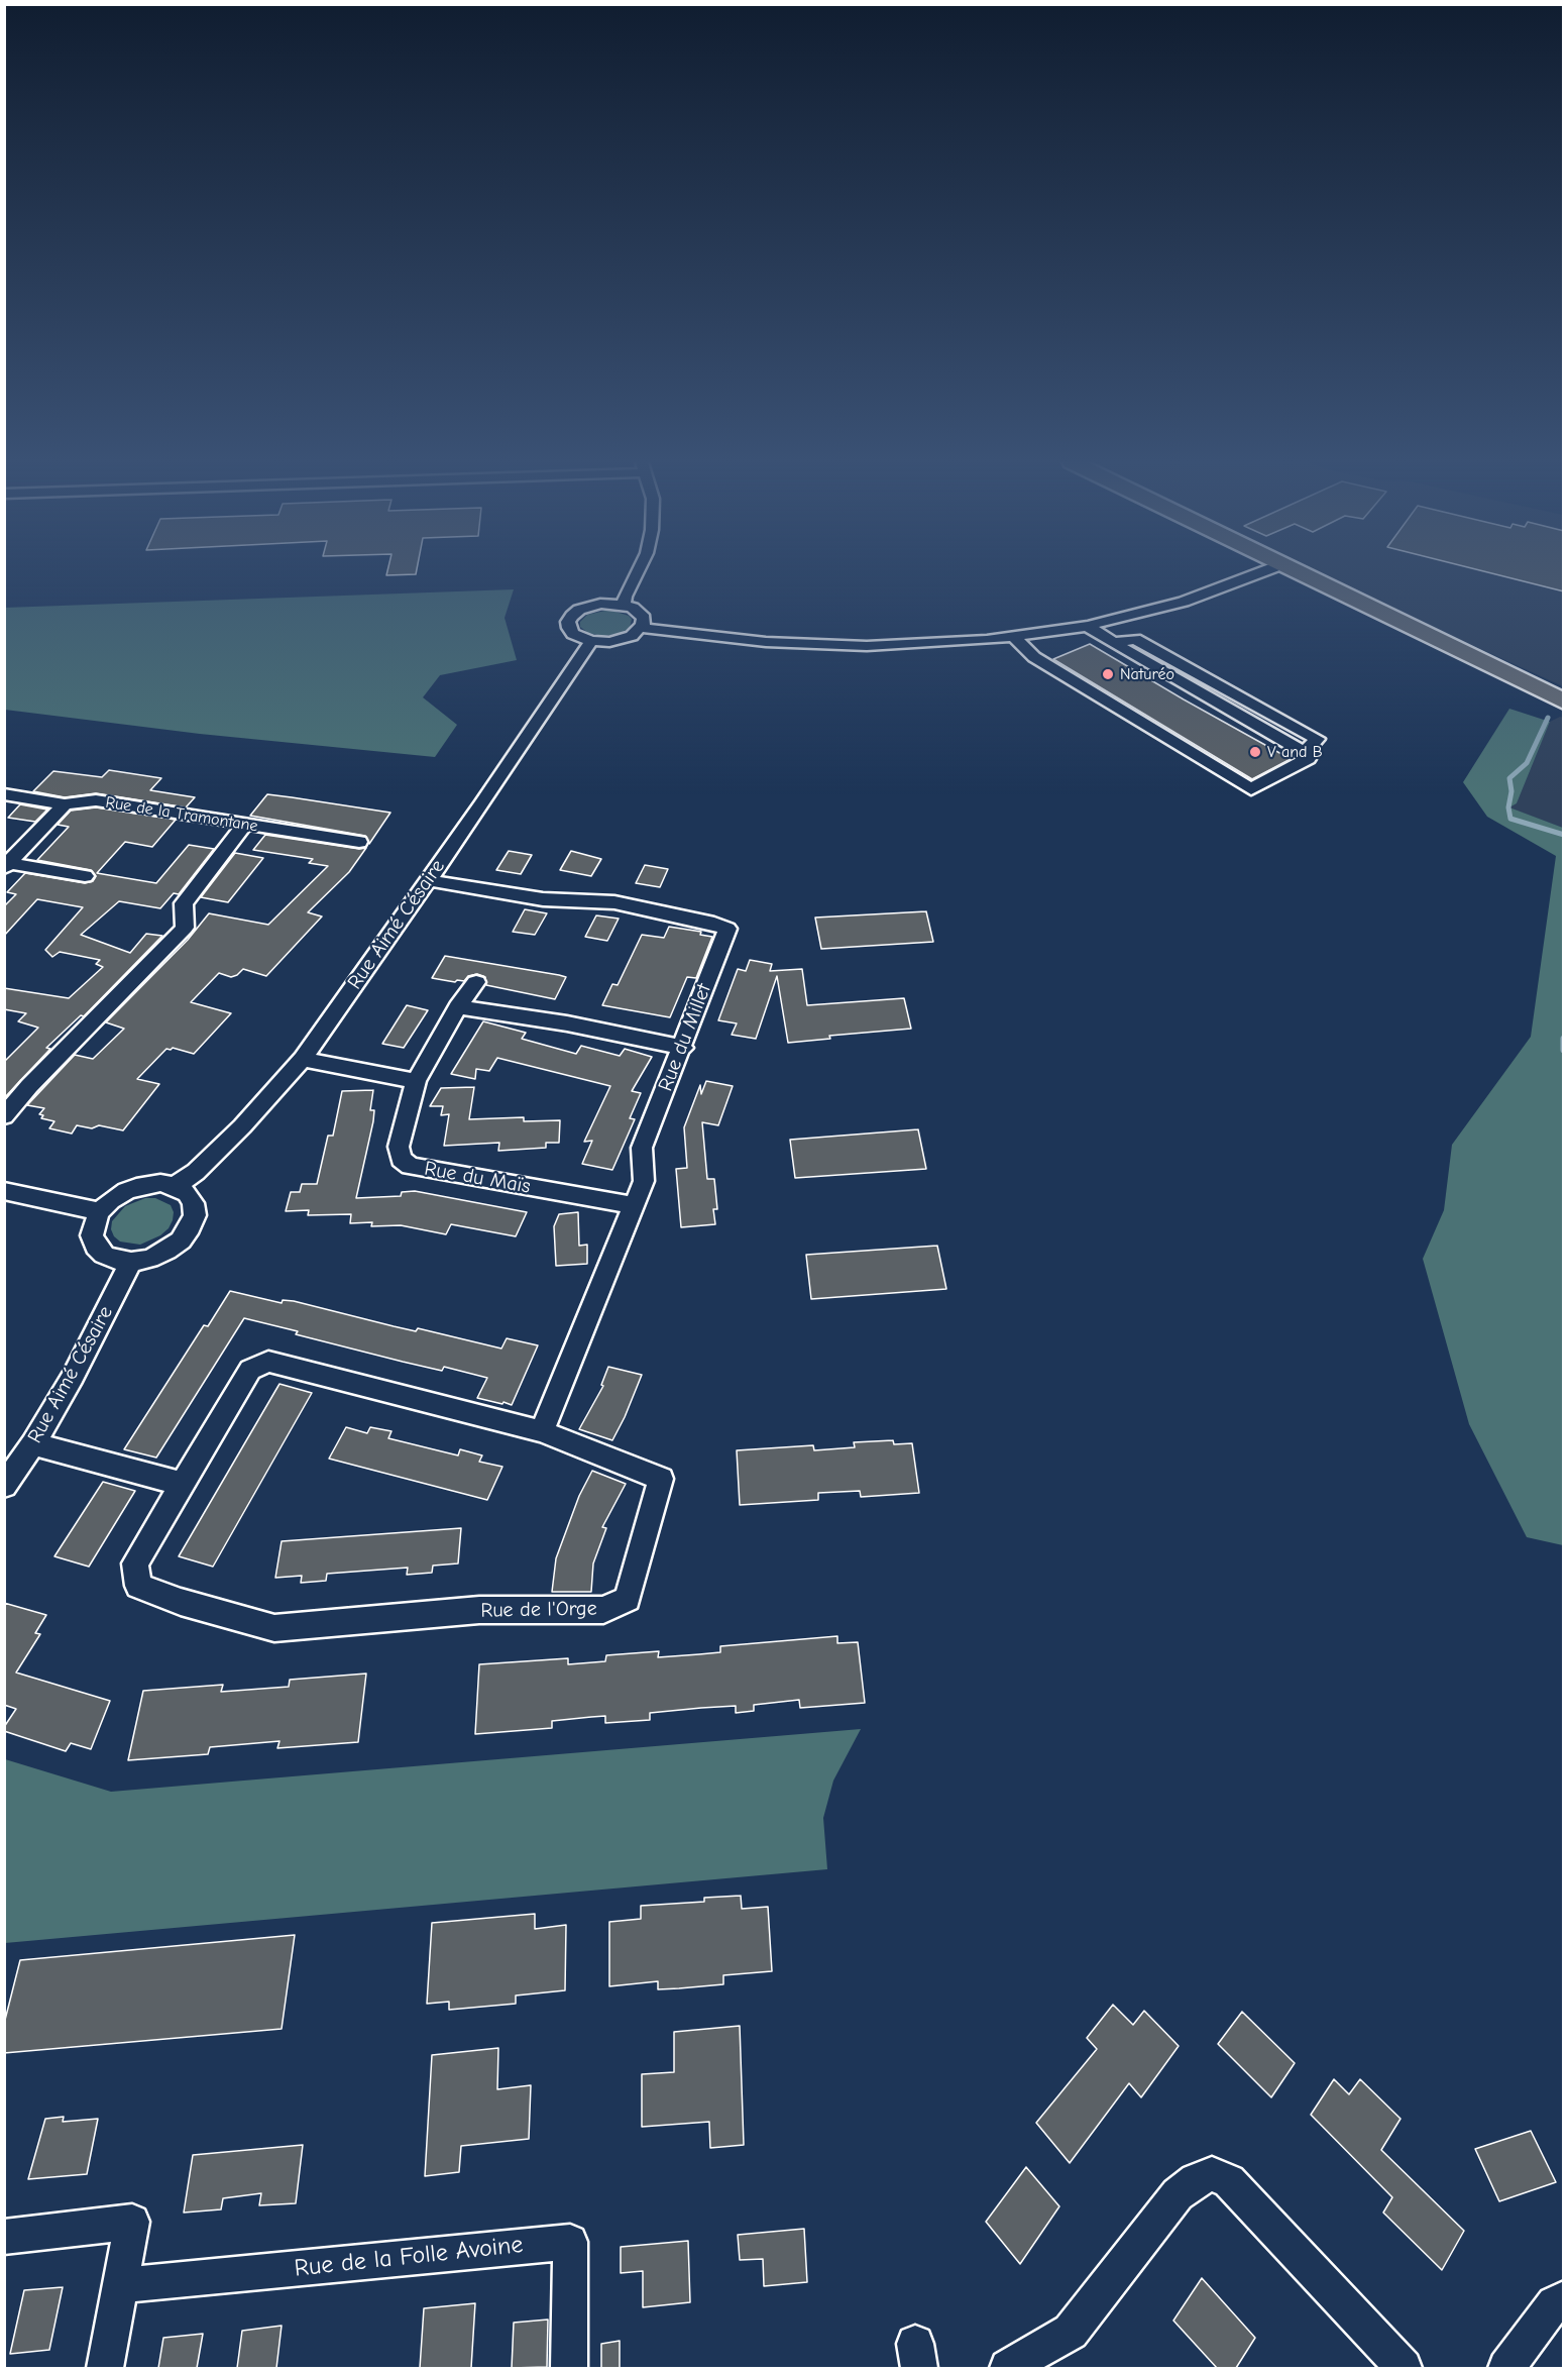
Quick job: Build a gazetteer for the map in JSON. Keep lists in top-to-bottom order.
{
  "streets": {
    "street": [
      "Rue de la Tramontane",
      "Rue Aimé Césaire",
      "Rue du Millet",
      "Rue du Maïs",
      "Rue de l'Orge",
      "Rue de la Folle Avoine"
    ]
  },
  "crossings": [
    ["Rue Aimé Césaire", "Rue du Millet"],
    ["Rue du Millet", "Rue du Maïs"],
    ["Rue du Millet", "Rue de l'Orge"]
  ],
  "places": ["Naturéo", "V and B"]
}
